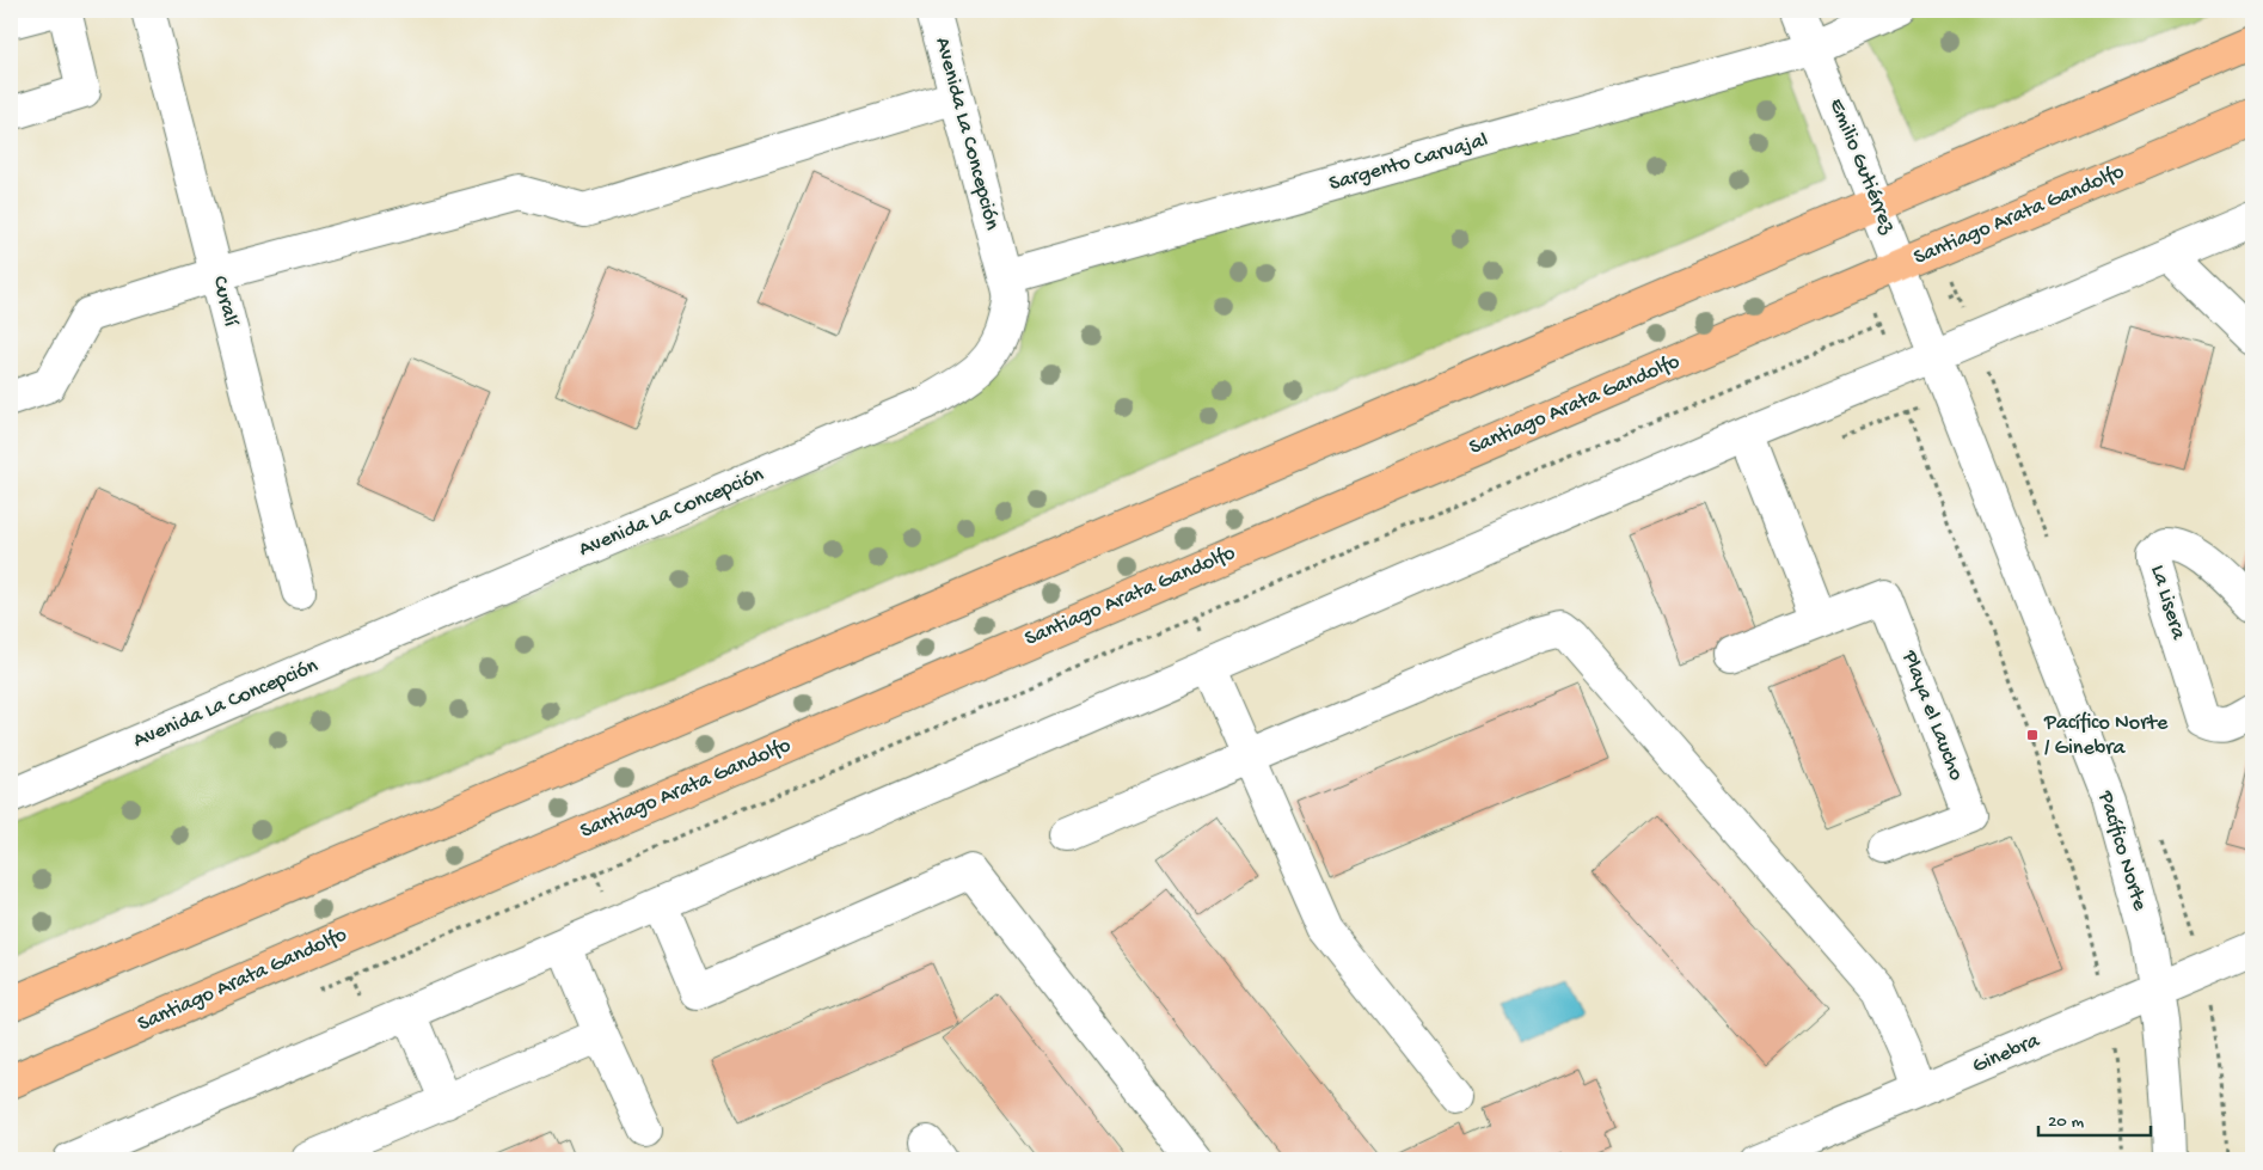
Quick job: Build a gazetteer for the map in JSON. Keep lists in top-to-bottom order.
{
  "streets": {
    "main road": ["Santiago Arata Gandolfo"],
    "street": [
      "Avenida La Concepción",
      "Sargento Carvajal",
      "Emilio Gutiérrez",
      "Curalí",
      "La Lisera",
      "Playa el Laucho",
      "Pacífico Norte",
      "Ginebra"
    ]
  },
  "crossings": [
    ["Avenida La Concepción", "Sargento Carvajal"],
    ["Sargento Carvajal", "Emilio Gutiérrez"],
    ["Emilio Gutiérrez", "Santiago Arata Gandolfo"],
    ["Emilio Gutiérrez", "Pacífico Norte"],
    ["Pacífico Norte", "Ginebra"]
  ],
  "places": {
    "transit": ["Pacífico Norte / Ginebra"]
  },
  "scale_bar": "20 m"
}
